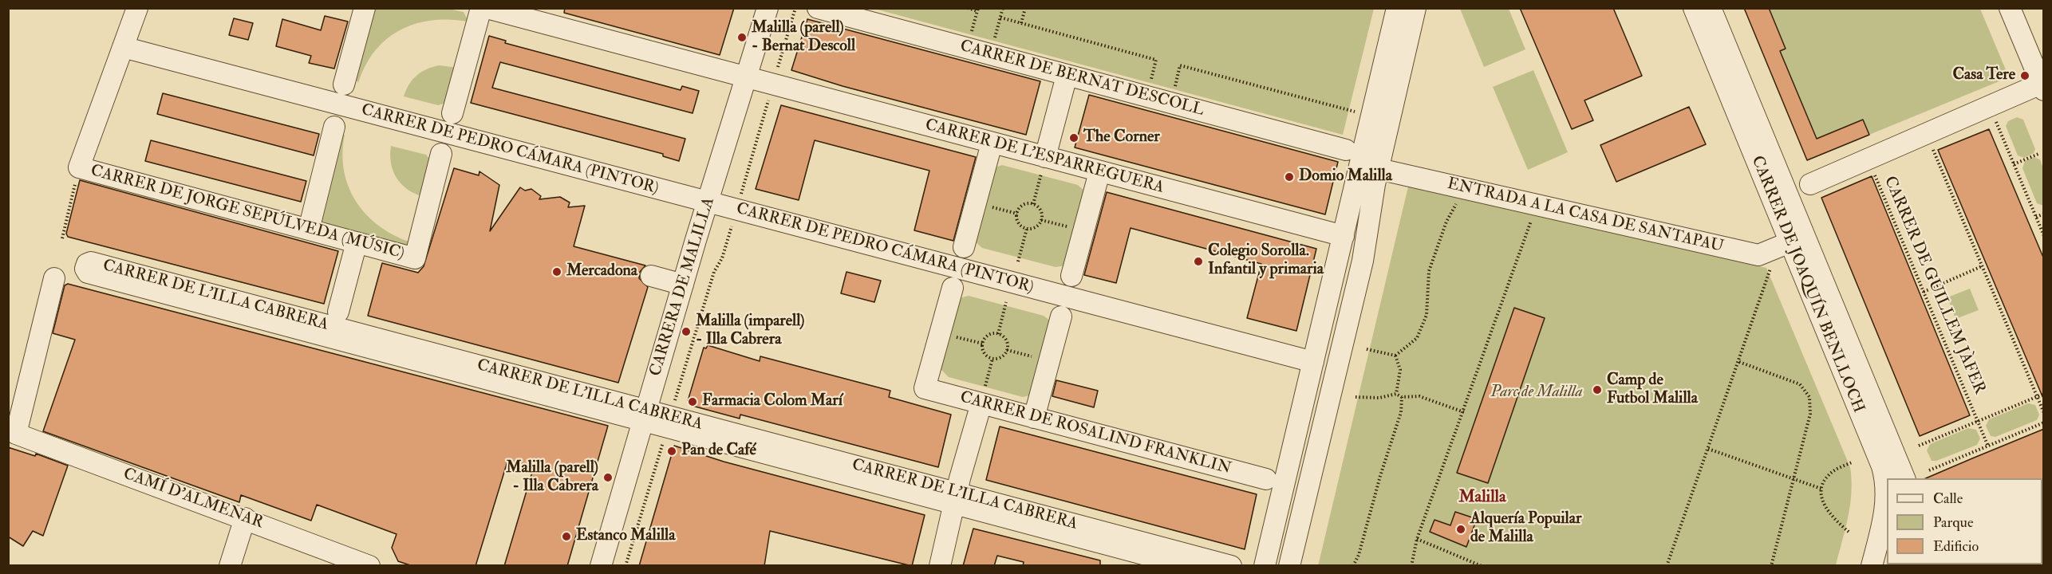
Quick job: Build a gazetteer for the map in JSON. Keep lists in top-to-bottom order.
{
  "streets": {
    "street": [
      "CARRER DE BERNAT DESCOLL",
      "CARRER DE PEDRO CÁMARA (PINTOR)",
      "CARRER DE L'ESPARREGUERA",
      "CARRER DE JORGE SEPÚLVEDA (MÚSIC)",
      "ENTRADA A LA CASA DE SANTAPAU",
      "CARRER DE JOAQUÍN BENLLOCH",
      "CARRERA DE MALILLA",
      "CARRER DE L'ILLA CABRERA",
      "CARRER DE ROSALIND FRANKLIN",
      "CAMÍ D'ALMENAR"
    ],
    "path": ["CARRER DE GUILLEM JÀFER"]
  },
  "crossings": [
    ["CARRER DE PEDRO CÁMARA (PINTOR)", "CARRERA DE MALILLA"],
    ["CARRER DE L'ESPARREGUERA", "CARRERA DE MALILLA"],
    ["ENTRADA A LA CASA DE SANTAPAU", "CARRER DE JOAQUÍN BENLLOCH"],
    ["CARRERA DE MALILLA", "CARRER DE L'ILLA CABRERA"]
  ],
  "districts": ["Malilla"],
  "parks": ["Parc de Malilla"],
  "places": [
    "Malilla (parell) - Bernat Descoll",
    "Casa Tere",
    "The Corner",
    "Domio Malilla",
    "Colegio Sorolla. Infantil y primaria",
    "Mercadona",
    "Malilla (imparell) - Illa Cabrera",
    "Camp de Futbol Malilla",
    "Farmacia Colom Marí",
    "Pan de Café",
    "Malilla (parell) - Illa Cabrera",
    "Alquería Popuilar de Malilla",
    "Estanco Malilla"
  ],
  "legend": ["Calle", "Parque", "Edificio"]
}
